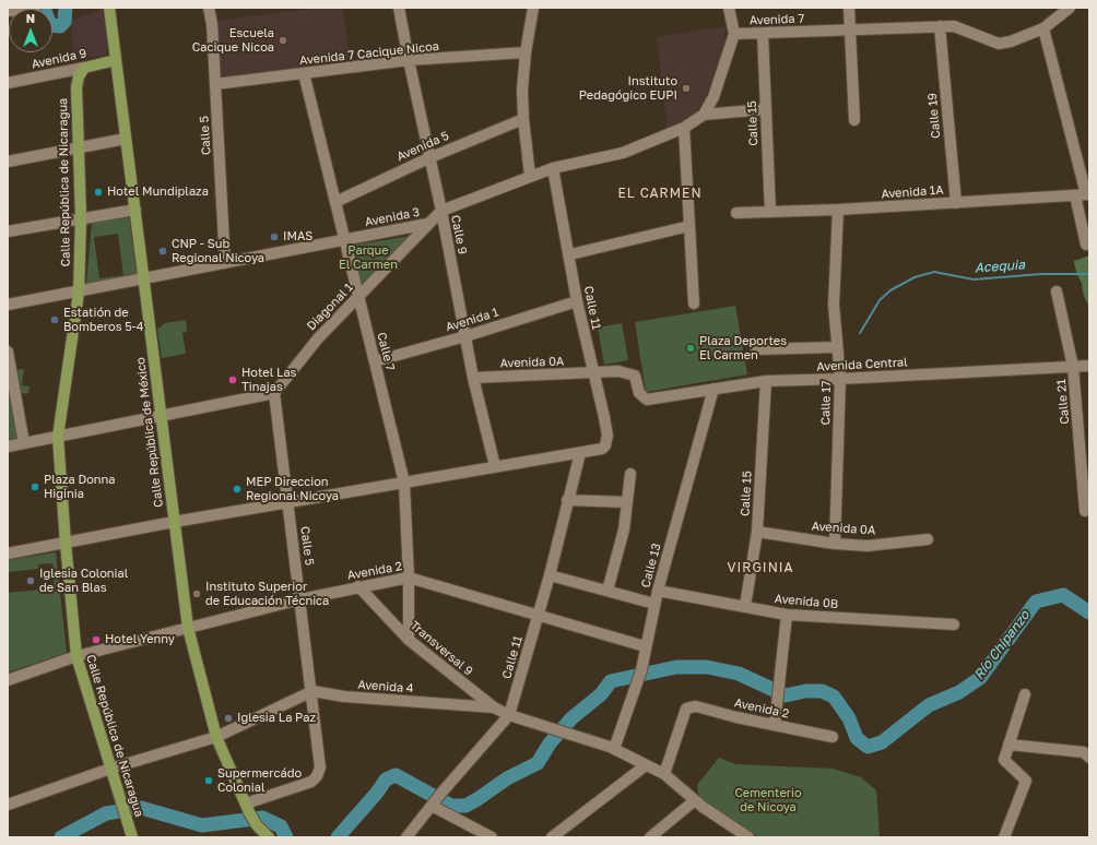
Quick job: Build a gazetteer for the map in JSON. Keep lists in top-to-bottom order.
{
  "streets": {
    "main road": ["Avenida 9", "Calle República de Nicaragua", "Calle República de México"],
    "street": [
      "Avenida 7",
      "Avenida 7 Cacique Nicoa",
      "Calle 19",
      "Calle 15",
      "Calle 5",
      "Avenida 5",
      "Avenida 1A",
      "Avenida 3",
      "Calle 9",
      "Diagonal 1",
      "Calle 11",
      "Avenida 1",
      "Calle 7",
      "Avenida 0A",
      "Avenida Central",
      "Calle 21",
      "Calle 17",
      "Calle 13",
      "Avenida 2",
      "Avenida 0B",
      "Transversal 9",
      "Avenida 4"
    ]
  },
  "crossings": [
    ["Avenida 7", "Calle 19"],
    ["Avenida 7", "Calle 15"],
    ["Avenida 7 Cacique Nicoa", "Calle 5"],
    ["Avenida 7 Cacique Nicoa", "Calle 9"],
    ["Avenida 7 Cacique Nicoa", "Calle 7"],
    ["Avenida 9", "Calle República de Nicaragua"],
    ["Avenida 9", "Calle República de México"],
    ["Calle 19", "Avenida 1A"],
    ["Calle 15", "Avenida 1A"],
    ["Calle 15", "Avenida 3"],
    ["Calle 15", "Avenida 0A"],
    ["Calle 15", "Avenida Central"],
    ["Calle 15", "Avenida 0B"],
    ["Calle 5", "Avenida 3"],
    ["Calle 5", "Diagonal 1"],
    ["Calle 5", "Calle República de México"],
    ["Calle 5", "Avenida 2"],
    ["Calle 5", "Avenida 4"],
    ["Avenida 5", "Calle 9"],
    ["Avenida 5", "Calle 7"],
    ["Calle República de Nicaragua", "Avenida 3"],
    ["Calle República de Nicaragua", "Avenida 2"],
    ["Avenida 1A", "Calle 17"],
    ["Avenida 3", "Calle 9"],
    ["Avenida 3", "Diagonal 1"],
    ["Avenida 3", "Calle 11"],
    ["Avenida 3", "Calle 7"],
    ["Avenida 3", "Calle República de México"],
    ["Calle 9", "Avenida 1"],
    ["Calle 9", "Avenida 0A"],
    ["Diagonal 1", "Calle 7"],
    ["Calle 11", "Avenida 1"],
    ["Calle 11", "Avenida 0A"],
    ["Calle 11", "Avenida 2"],
    ["Calle 11", "Avenida 4"],
    ["Avenida 1", "Calle 7"],
    ["Calle 7", "Avenida 2"],
    ["Calle 7", "Transversal 9"],
    ["Avenida 0A", "Avenida Central"],
    ["Avenida 0A", "Calle 17"],
    ["Avenida Central", "Calle 21"],
    ["Avenida Central", "Calle 17"],
    ["Avenida Central", "Calle 13"],
    ["Calle República de México", "Avenida 2"],
    ["Calle 13", "Avenida 2"],
    ["Calle 13", "Avenida 0B"],
    ["Calle 13", "Avenida 4"],
    ["Avenida 2", "Transversal 9"],
    ["Avenida 2", "Avenida 4"],
    ["Transversal 9", "Avenida 4"]
  ],
  "districts": ["EL CARMEN", "VIRGINIA"],
  "water": ["Acequia", "Río Chipanzo"],
  "parks": ["Parque El Carmen", "Cementerio de Nicoya"],
  "places": [
    "Escuela Cacique Nicoa",
    "Instituto Pedagógico EUPI",
    "Hotel Mundiplaza",
    "IMAS",
    "CNP - Sub Regional Nicoya",
    "Estatión de Bomberos 5-4",
    "Plaza Deportes El Carmen",
    "Hotel Las Tinajas",
    "Plaza Donna Higinia",
    "MEP Direccion Regional Nicoya",
    "Iglesia Colonial de San Blas",
    "Instituto Superior de Educación Técnica",
    "Hotel Yenny",
    "Iglesia La Paz",
    "Supermercádo Colonial"
  ],
  "north": "top"
}
